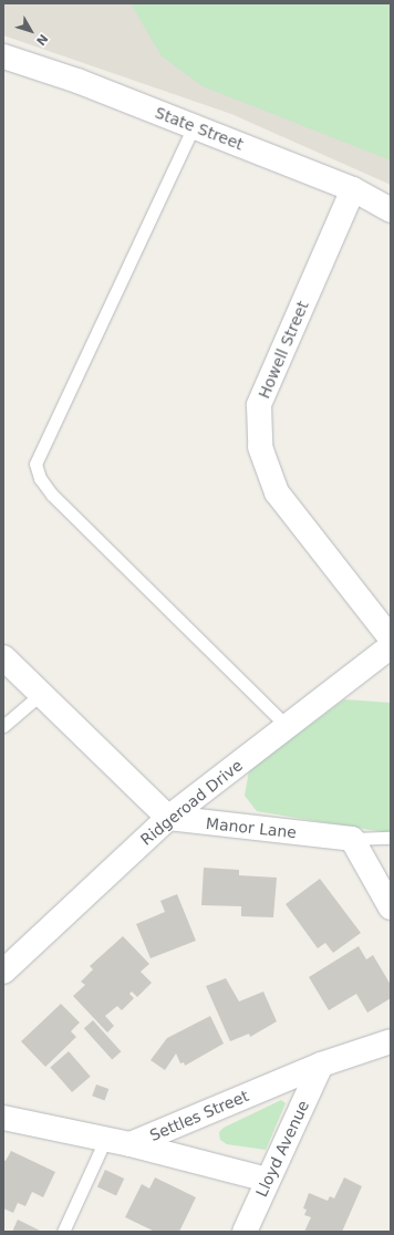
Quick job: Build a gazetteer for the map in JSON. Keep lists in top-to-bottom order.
{
  "streets": {
    "street": [
      "State Street",
      "Howell Street",
      "Ridgeroad Drive",
      "Manor Lane",
      "Settles Street",
      "Lloyd Avenue"
    ]
  },
  "crossings": [
    ["State Street", "Howell Street"],
    ["Ridgeroad Drive", "Manor Lane"],
    ["Settles Street", "Lloyd Avenue"]
  ],
  "north": "bottom right"
}
